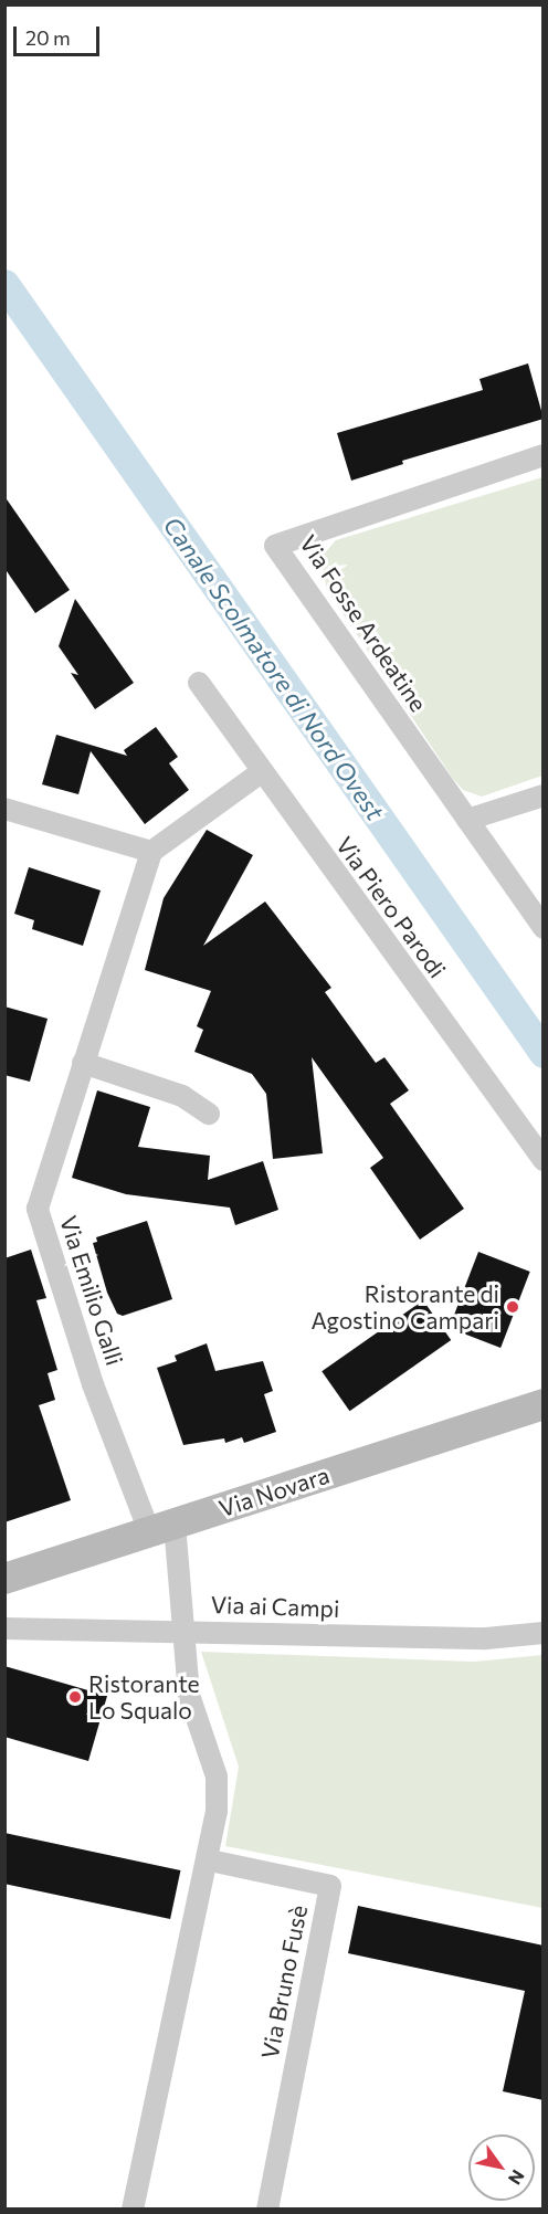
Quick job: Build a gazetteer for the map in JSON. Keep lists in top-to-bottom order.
{
  "streets": {
    "street": [
      "Via Fosse Ardeatine",
      "Via Piero Parodi",
      "Via Emilio Galli",
      "Via Novara",
      "Via ai Campi",
      "Via Bruno Fusè"
    ]
  },
  "crossings": [
    ["Via Emilio Galli", "Via Novara"]
  ],
  "water": ["Canale Scolmatore di Nord Ovest"],
  "places": ["Ristorante di Agostino Campari", "Ristorante Lo Squalo"],
  "scale_bar": "20 m",
  "north": "bottom right"
}
